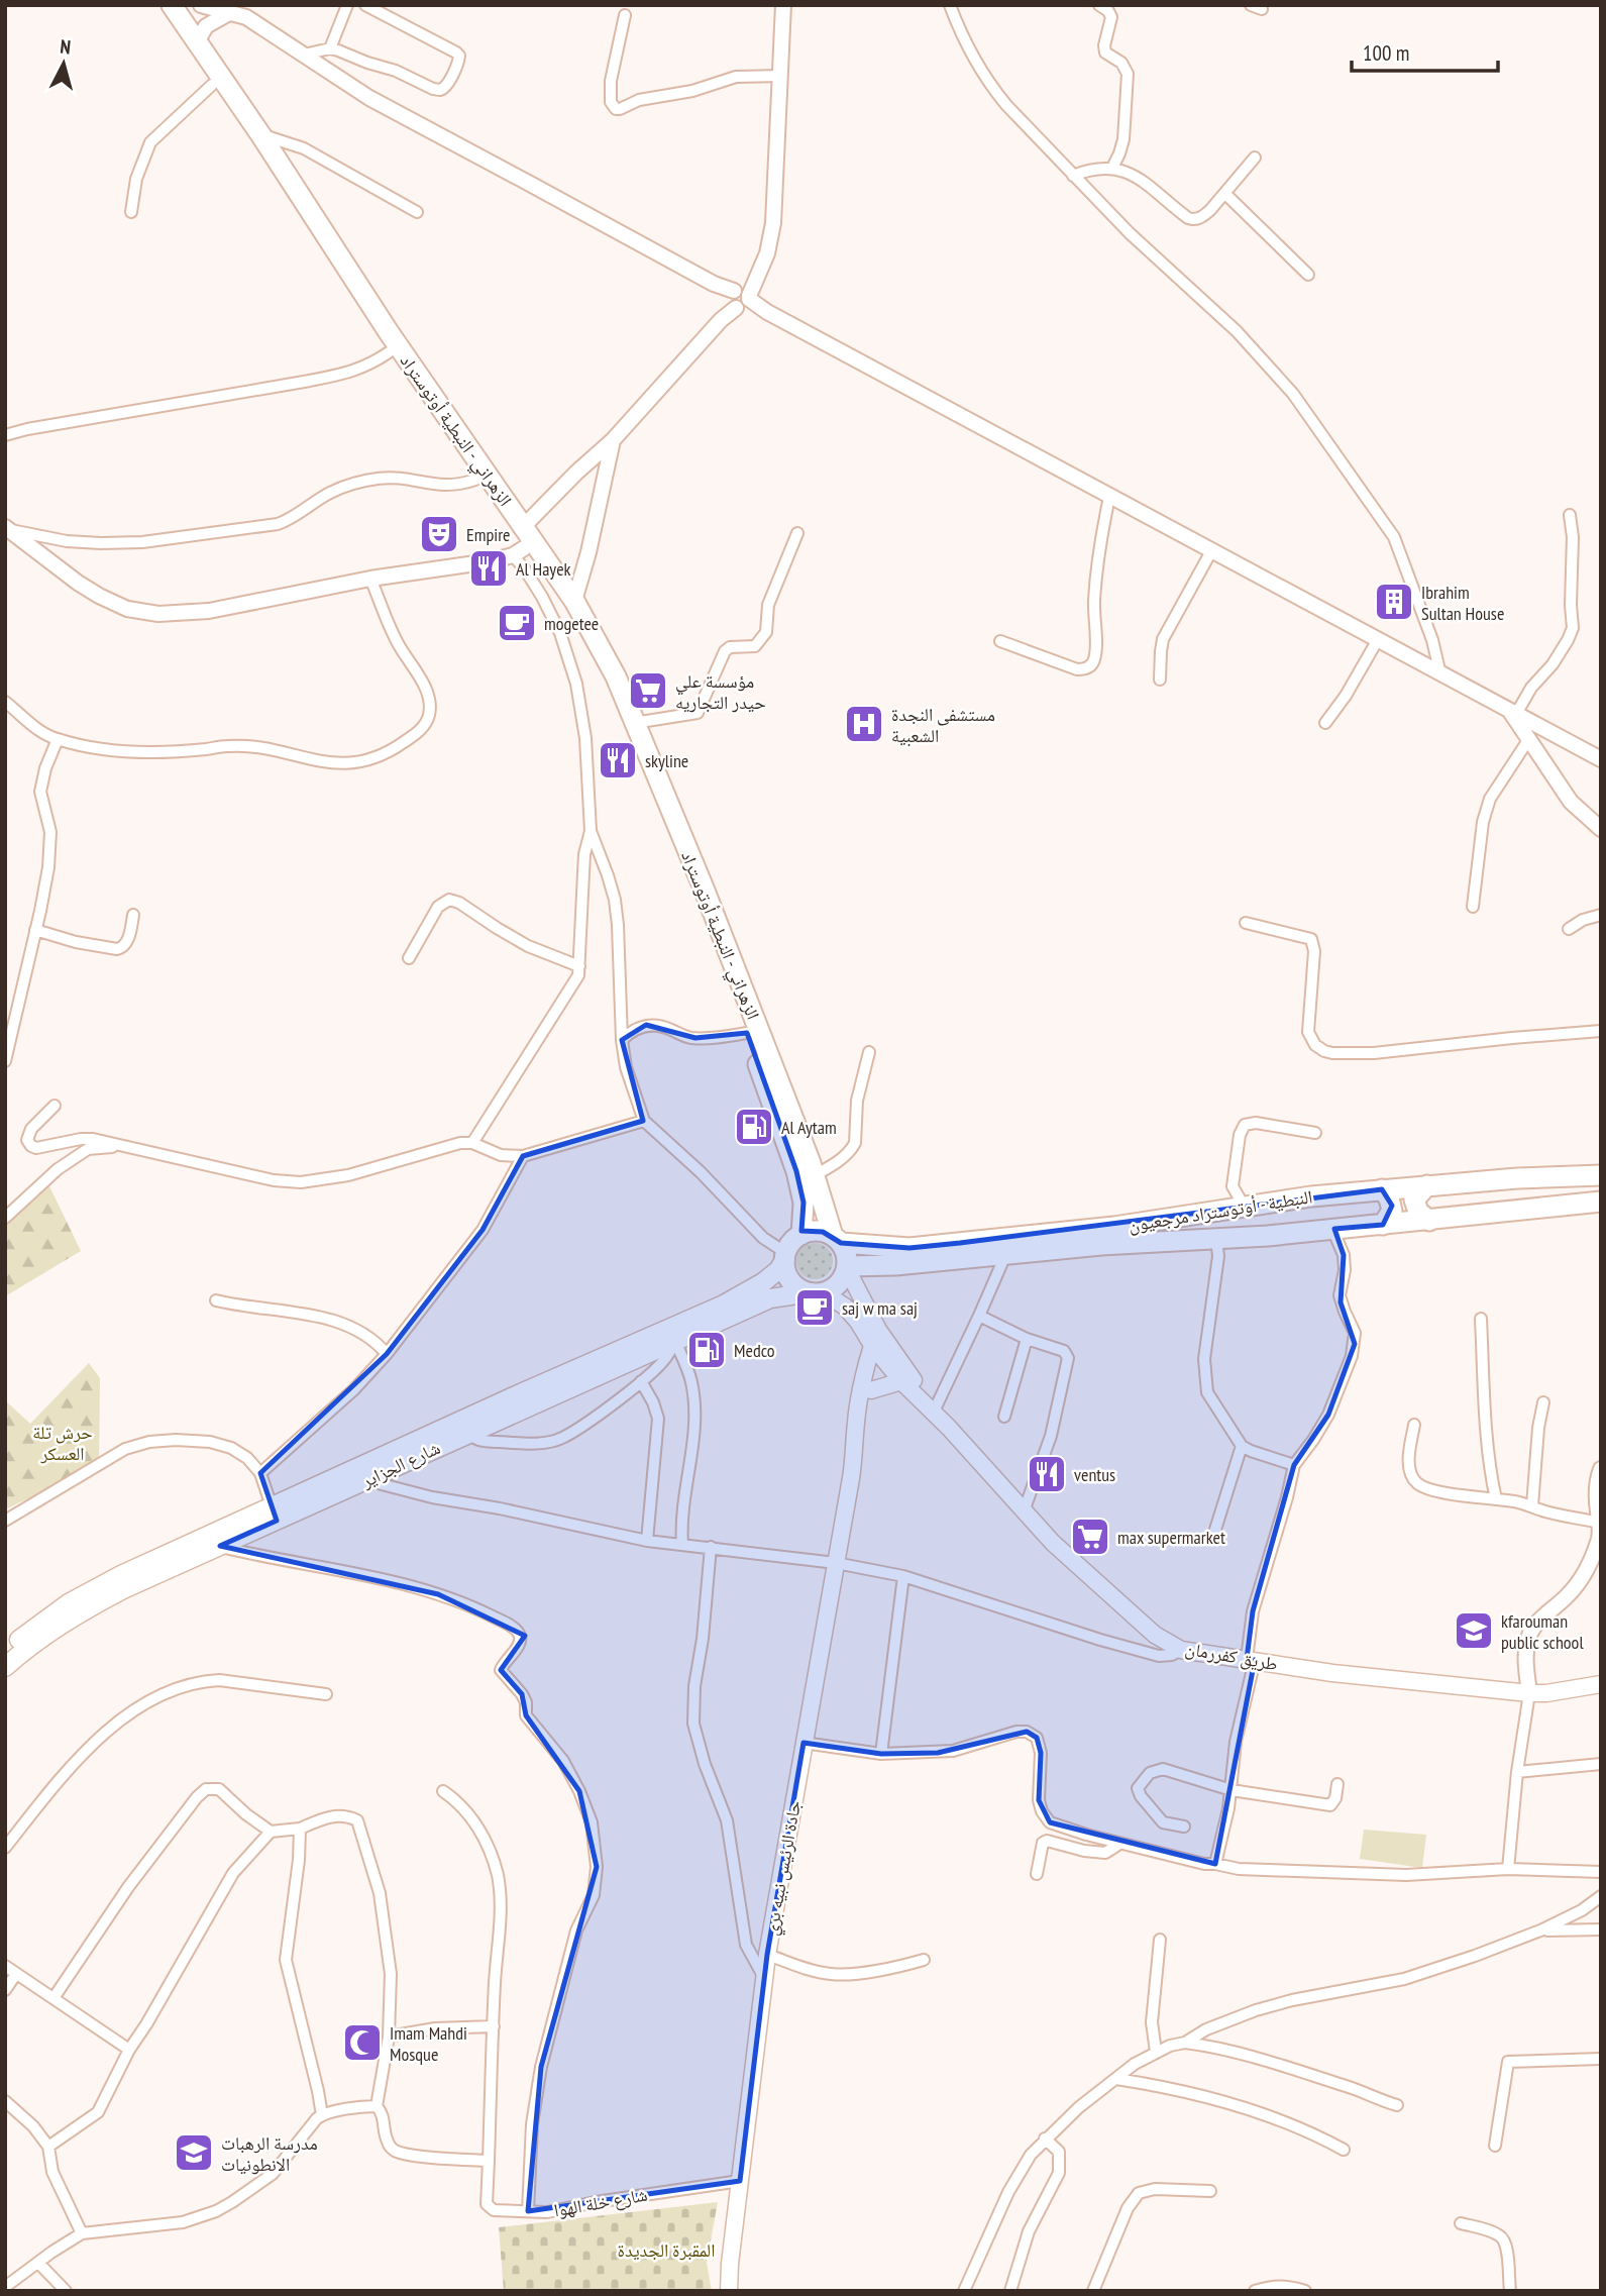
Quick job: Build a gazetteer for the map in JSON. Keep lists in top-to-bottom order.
{
  "streets": {
    "highway": ["الزهراني - النبطية أوتوستراد", "النبطية - أوتوستراد مرجعيون"],
    "main road": ["شارع الجزاير", "طريق كفررمان", "جادة الرئيس نبيه بري"],
    "street": ["شارع خلة الهوا"]
  },
  "crossings": [
    ["الزهراني - النبطية أوتوستراد", "النبطية - أوتوستراد مرجعيون"],
    ["الزهراني - النبطية أوتوستراد", "شارع الجزاير"],
    ["النبطية - أوتوستراد مرجعيون", "شارع الجزاير"],
    ["جادة الرئيس نبيه بري", "شارع خلة الهوا"]
  ],
  "parks": ["حرش تلة العسكر", "المقبرة الجديدة"],
  "places": {
    "theatre": ["Empire"],
    "restaurant": ["Al Hayek", "skyline", "ventus"],
    "building": ["Ibrahim Sultan House"],
    "cafe": ["mogetee", "saj w ma saj"],
    "supermarket": ["مؤسسة علي حيدر التجاريه", "max supermarket"],
    "hospital": ["مستشفى النجدة الشعبية"],
    "fuel station": ["Al Aytam", "Medco"],
    "school or university": ["kfarouman public school", "مدرسة الرهبات الانطونيات"],
    "mosque": ["Imam Mahdi Mosque"]
  },
  "scale_bar": "100 m",
  "north": "top"
}
